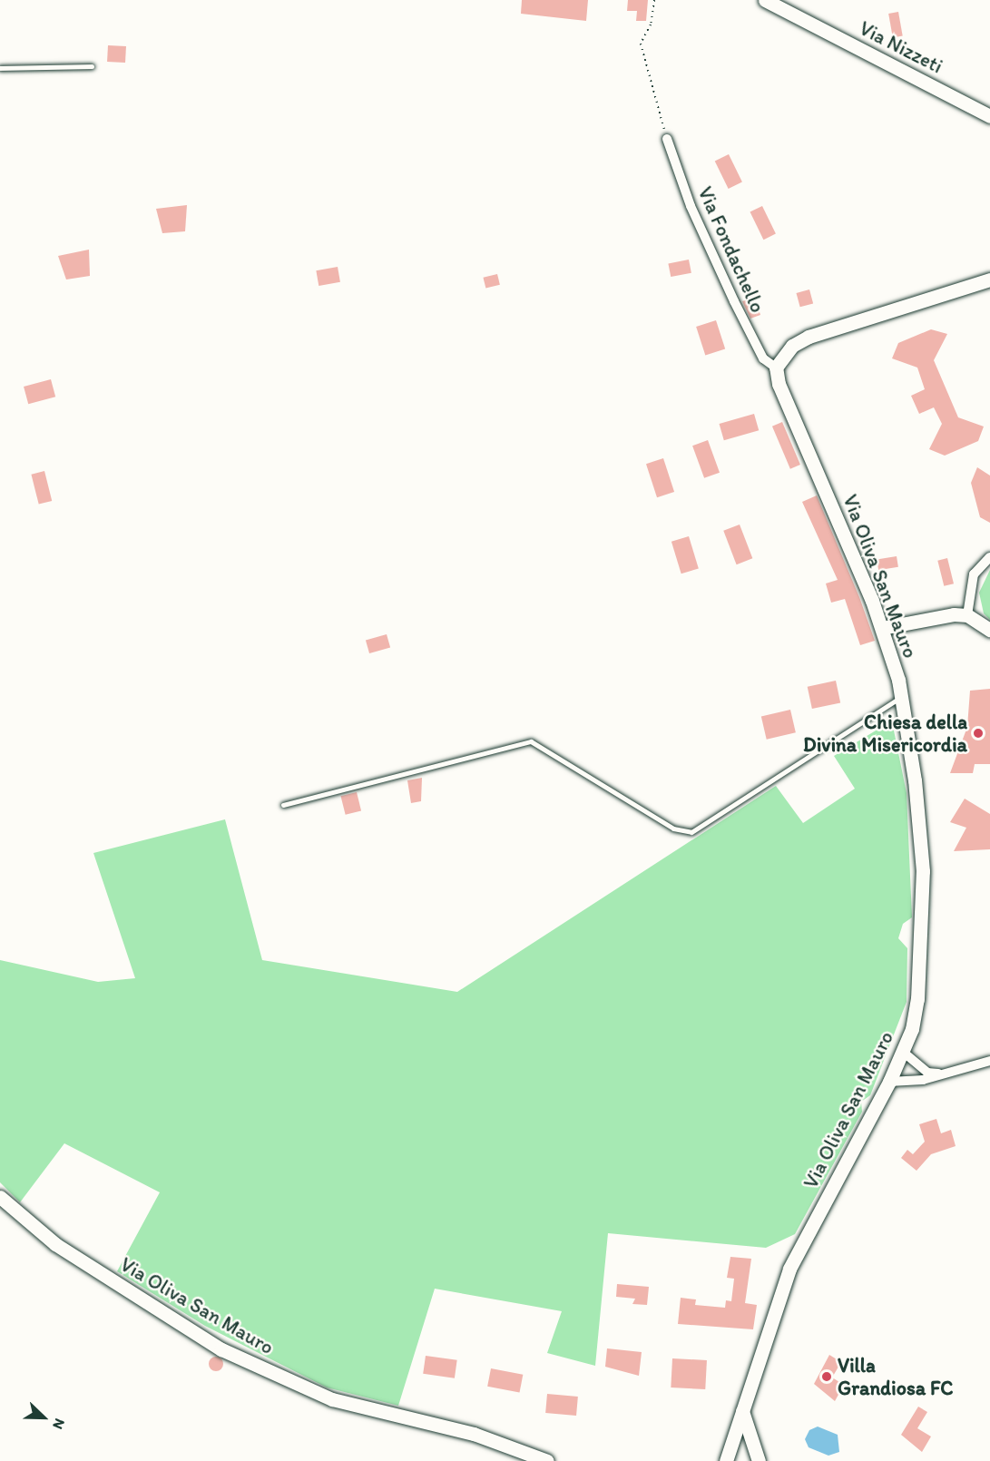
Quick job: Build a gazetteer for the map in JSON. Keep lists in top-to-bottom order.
{
  "streets": {
    "street": ["Via Nizzeti", "Via Fondachello", "Via Oliva San Mauro"]
  },
  "crossings": [
    ["Via Fondachello", "Via Oliva San Mauro"]
  ],
  "places": ["Chiesa della Divina Misericordia", "Villa Grandiosa FC"],
  "north": "bottom right"
}
